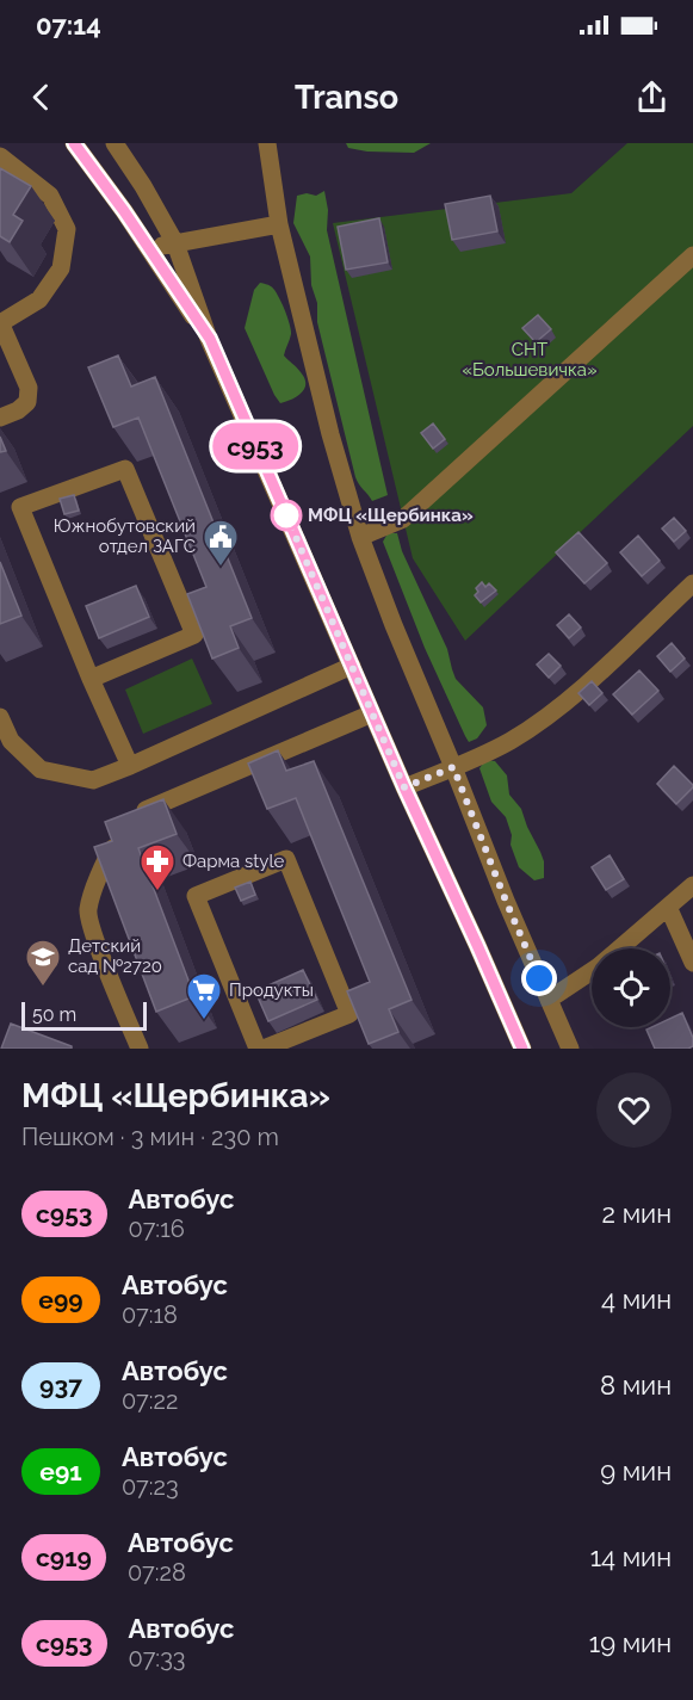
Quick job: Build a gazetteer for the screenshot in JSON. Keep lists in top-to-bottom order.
{
  "parks": ["СНТ «Большевичка»"],
  "places": {
    "other": ["МФЦ «Щербинка»"],
    "public building": ["Южнобутовский отдел ЗАГС"],
    "pharmacy": ["Фарма style"],
    "school or university": ["Детский сад №2720"],
    "supermarket": ["Продукты"]
  },
  "lines": ["bus line с953"],
  "scale_bar": "50 m",
  "page": {
    "status": "07:14",
    "header": "Transo",
    "on_map": "с953",
    "scale": "50 m",
    "heading": ["МФЦ «Щербинка»", "Пешком · 3 мин · 230 m"],
    "list": [
      {
        "mark": "с953",
        "name": "Автобус",
        "note": "07:16",
        "value": "2 мин"
      },
      {
        "mark": "е99",
        "name": "Автобус",
        "note": "07:18",
        "value": "4 мин"
      },
      {
        "mark": "937",
        "name": "Автобус",
        "note": "07:22",
        "value": "8 мин"
      },
      {
        "mark": "е91",
        "name": "Автобус",
        "note": "07:23",
        "value": "9 мин"
      },
      {
        "mark": "с919",
        "name": "Автобус",
        "note": "07:28",
        "value": "14 мин"
      },
      {
        "mark": "с953",
        "name": "Автобус",
        "note": "07:33",
        "value": "19 мин"
      }
    ]
  }
}
